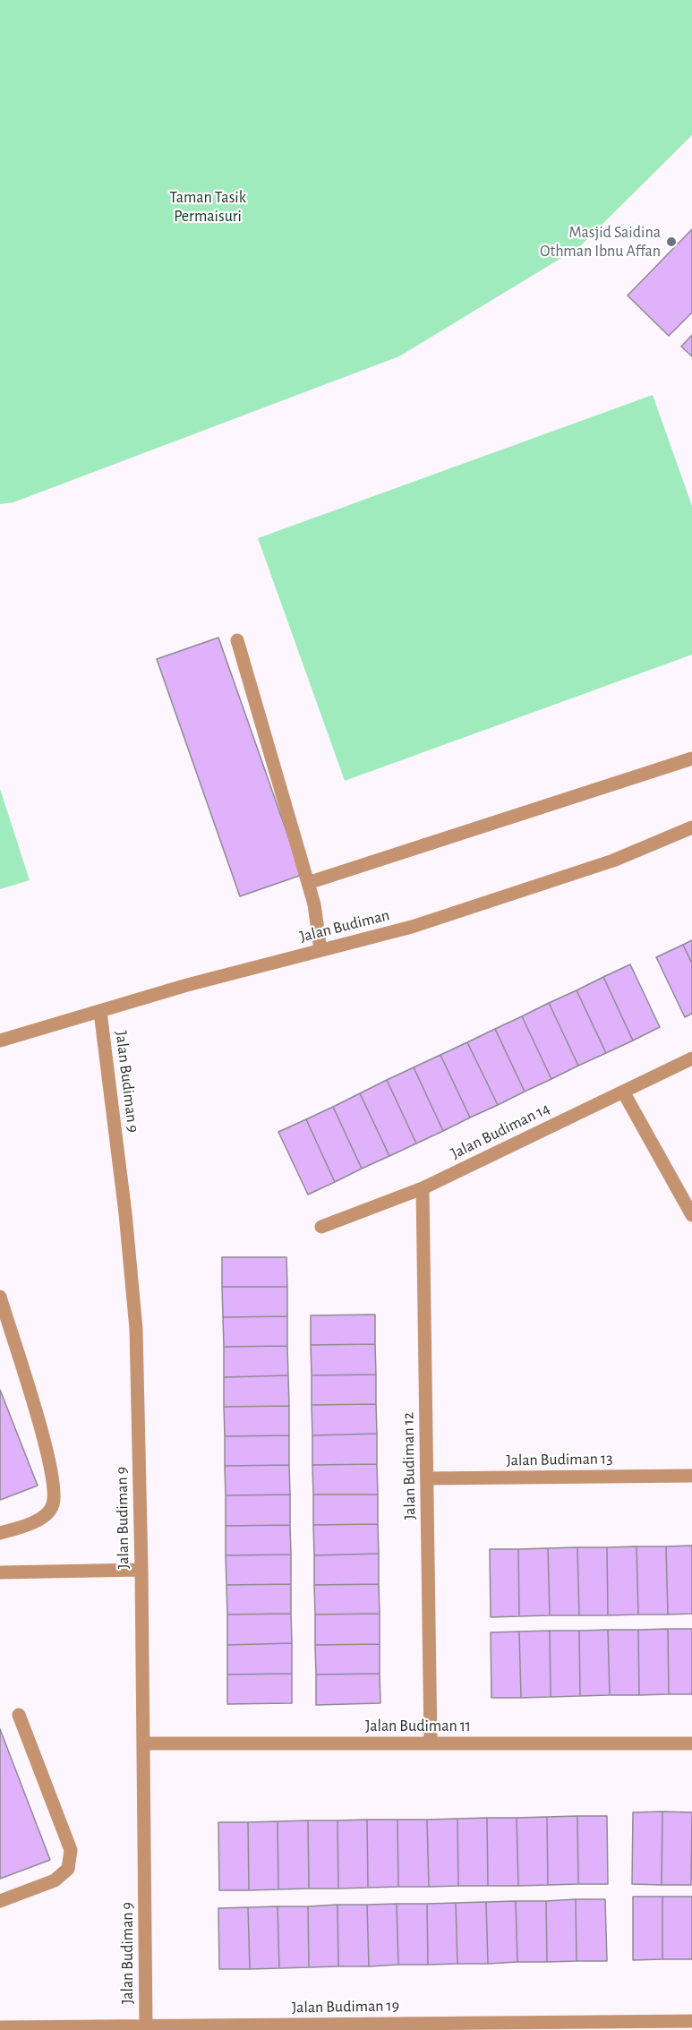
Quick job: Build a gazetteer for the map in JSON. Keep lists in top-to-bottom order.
{
  "streets": {
    "street": [
      "Jalan Budiman",
      "Jalan Budiman 9",
      "Jalan Budiman 14",
      "Jalan Budiman 13",
      "Jalan Budiman 12",
      "Jalan Budiman 11",
      "Jalan Budiman 19"
    ]
  },
  "crossings": [
    ["Jalan Budiman", "Jalan Budiman 9"],
    ["Jalan Budiman 9", "Jalan Budiman 11"],
    ["Jalan Budiman 9", "Jalan Budiman 19"],
    ["Jalan Budiman 14", "Jalan Budiman 12"],
    ["Jalan Budiman 13", "Jalan Budiman 12"],
    ["Jalan Budiman 12", "Jalan Budiman 11"]
  ],
  "parks": ["Taman Tasik Permaisuri"],
  "places": ["Masjid Saidina Othman Ibnu Affan"]
}
